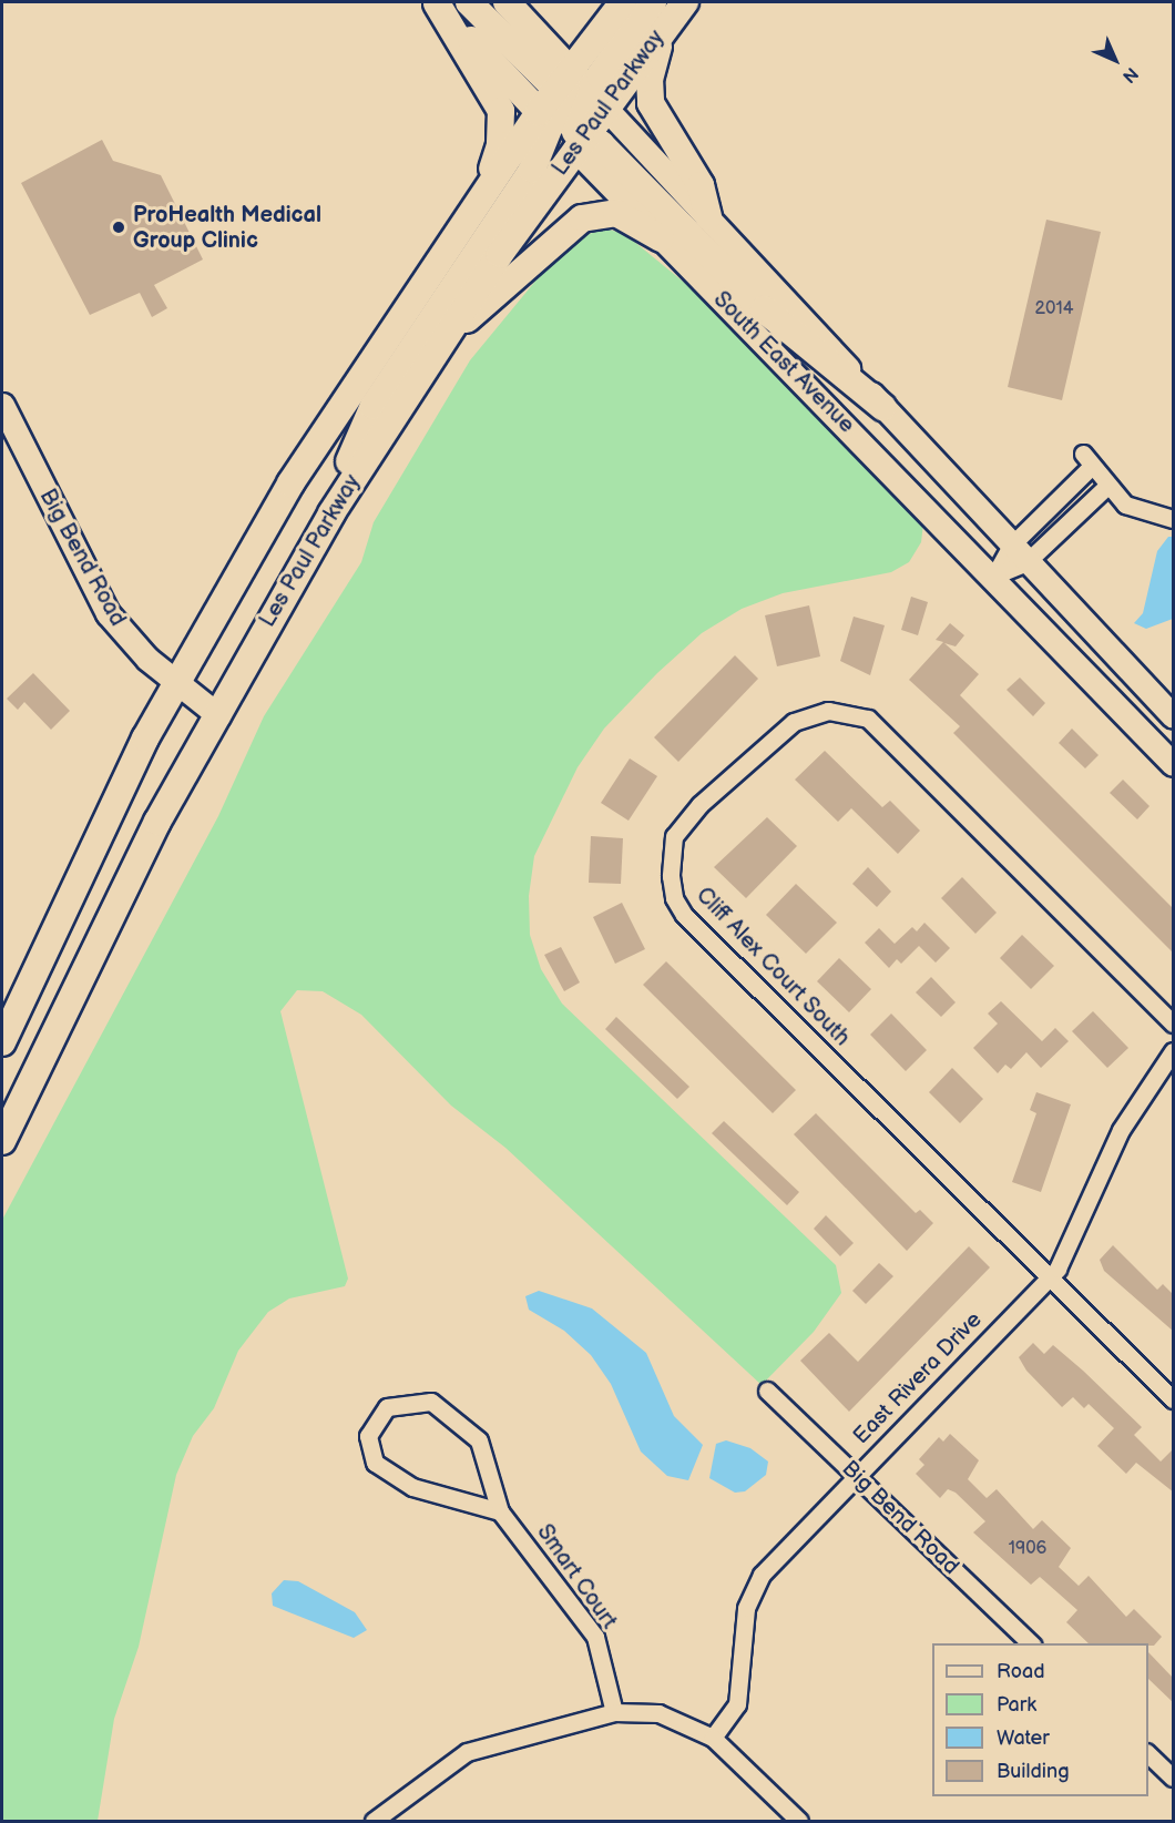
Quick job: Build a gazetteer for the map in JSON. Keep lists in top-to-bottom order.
{
  "streets": {
    "main road": ["Les Paul Parkway", "South East Avenue", "Big Bend Road"],
    "street": ["Cliff Alex Court South", "East Rivera Drive", "Smart Court"]
  },
  "crossings": [
    ["Les Paul Parkway", "South East Avenue"],
    ["Les Paul Parkway", "Big Bend Road"],
    ["Big Bend Road", "East Rivera Drive"],
    ["Cliff Alex Court South", "East Rivera Drive"]
  ],
  "places": ["ProHealth Medical Group Clinic"],
  "house_numbers": ["2014", "1906"],
  "legend": [
    "Road",
    "Park",
    "Water",
    "Building"
  ],
  "north": "bottom right"
}
